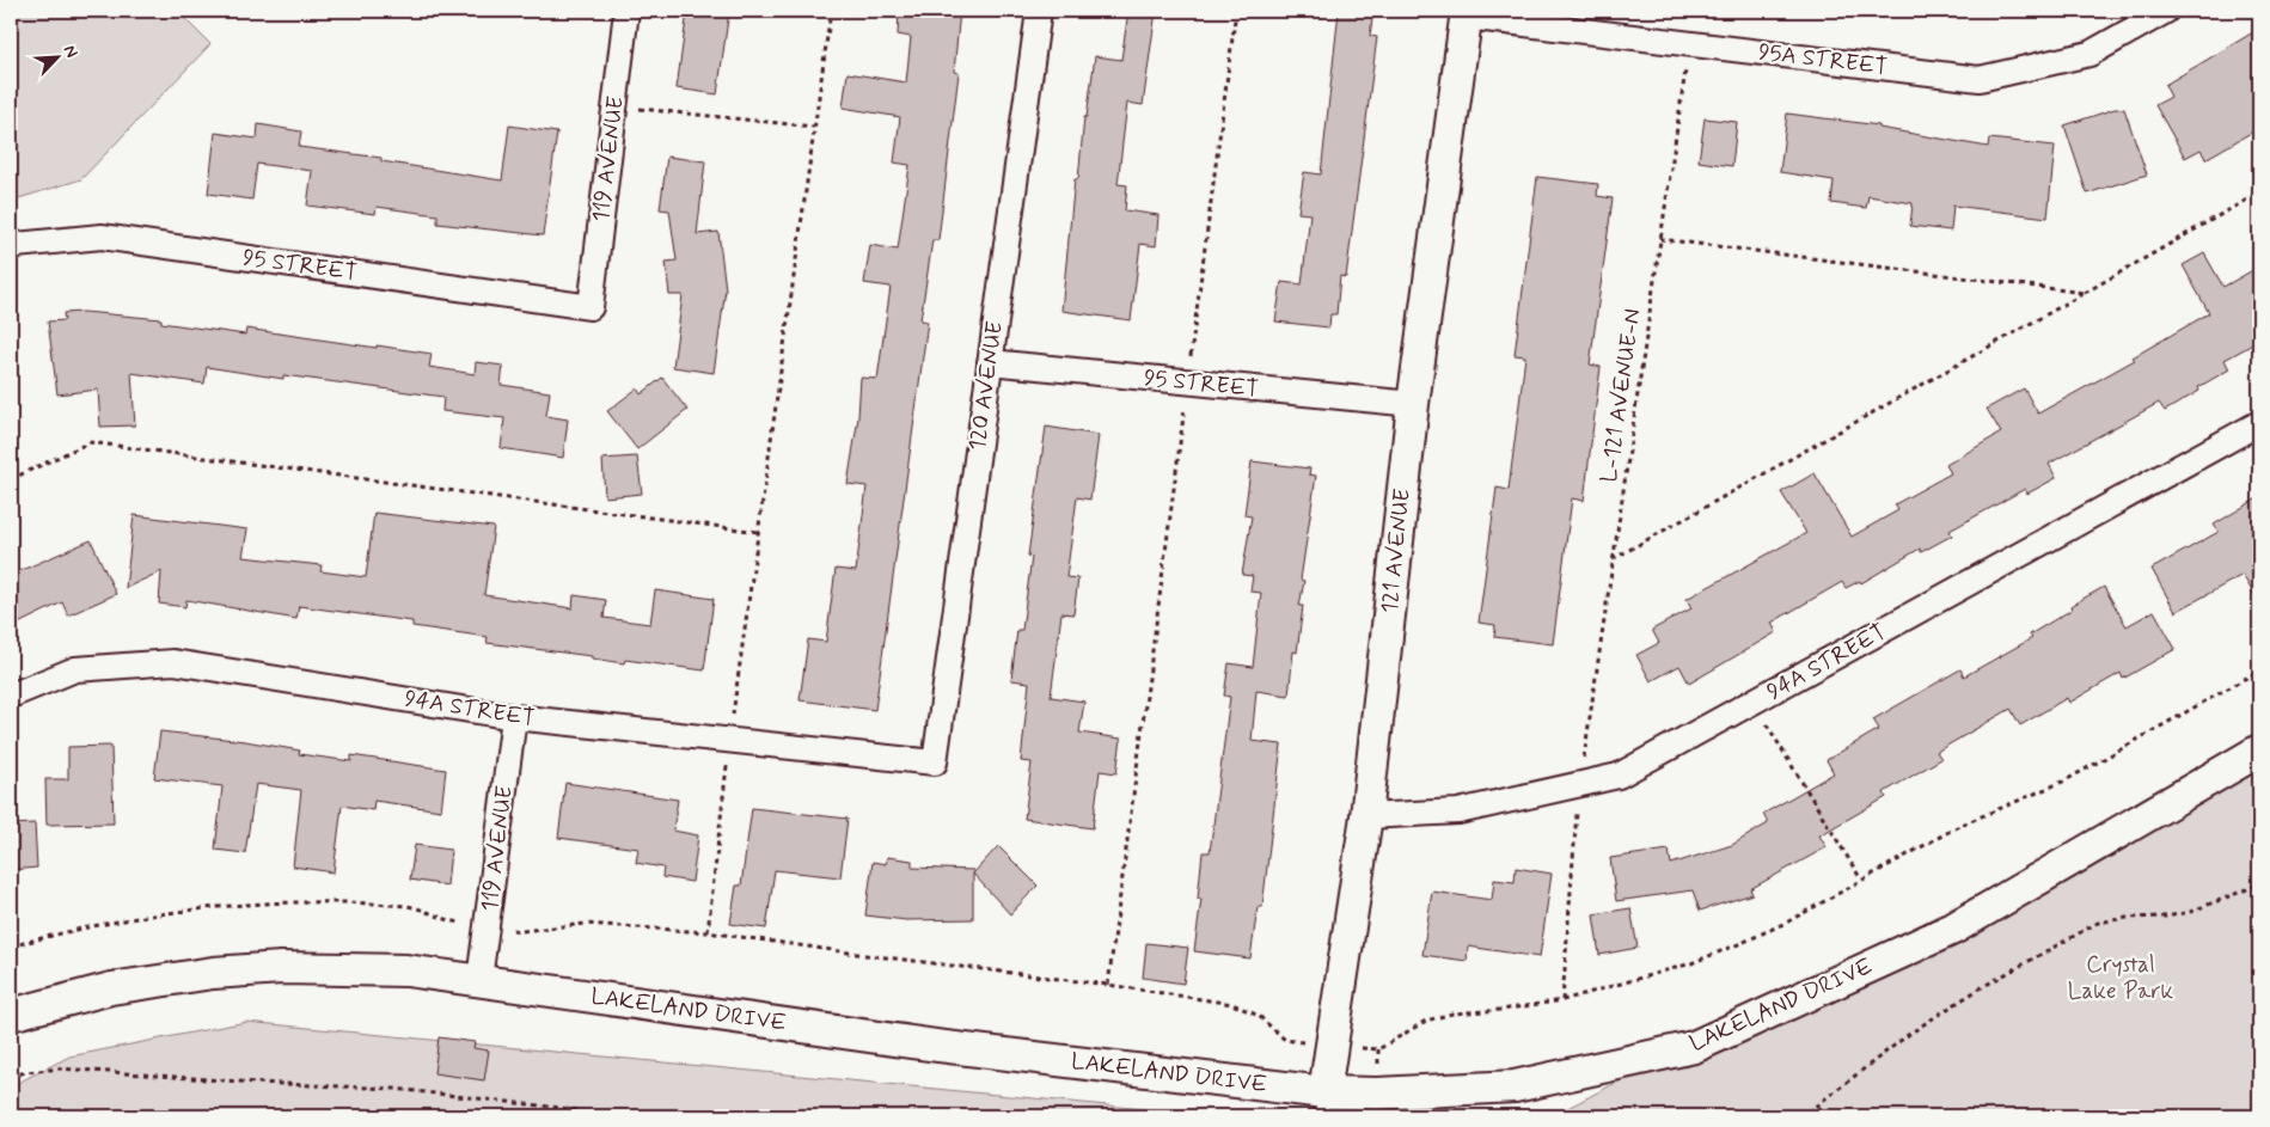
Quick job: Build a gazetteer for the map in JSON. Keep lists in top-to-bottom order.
{
  "streets": {
    "street": [
      "95A STREET",
      "119 AVENUE",
      "95 STREET",
      "120 AVENUE",
      "121 AVENUE",
      "94A STREET",
      "LAKELAND DRIVE"
    ],
    "path": ["L-121 AVENUE-N"]
  },
  "crossings": [
    ["95A STREET", "L-121 AVENUE-N"],
    ["95A STREET", "121 AVENUE"],
    ["119 AVENUE", "95 STREET"],
    ["119 AVENUE", "94A STREET"],
    ["119 AVENUE", "LAKELAND DRIVE"],
    ["95 STREET", "120 AVENUE"],
    ["95 STREET", "121 AVENUE"],
    ["120 AVENUE", "94A STREET"],
    ["L-121 AVENUE-N", "94A STREET"],
    ["121 AVENUE", "94A STREET"],
    ["121 AVENUE", "LAKELAND DRIVE"]
  ],
  "parks": ["Crystal Lake Park"],
  "north": "top right"
}
